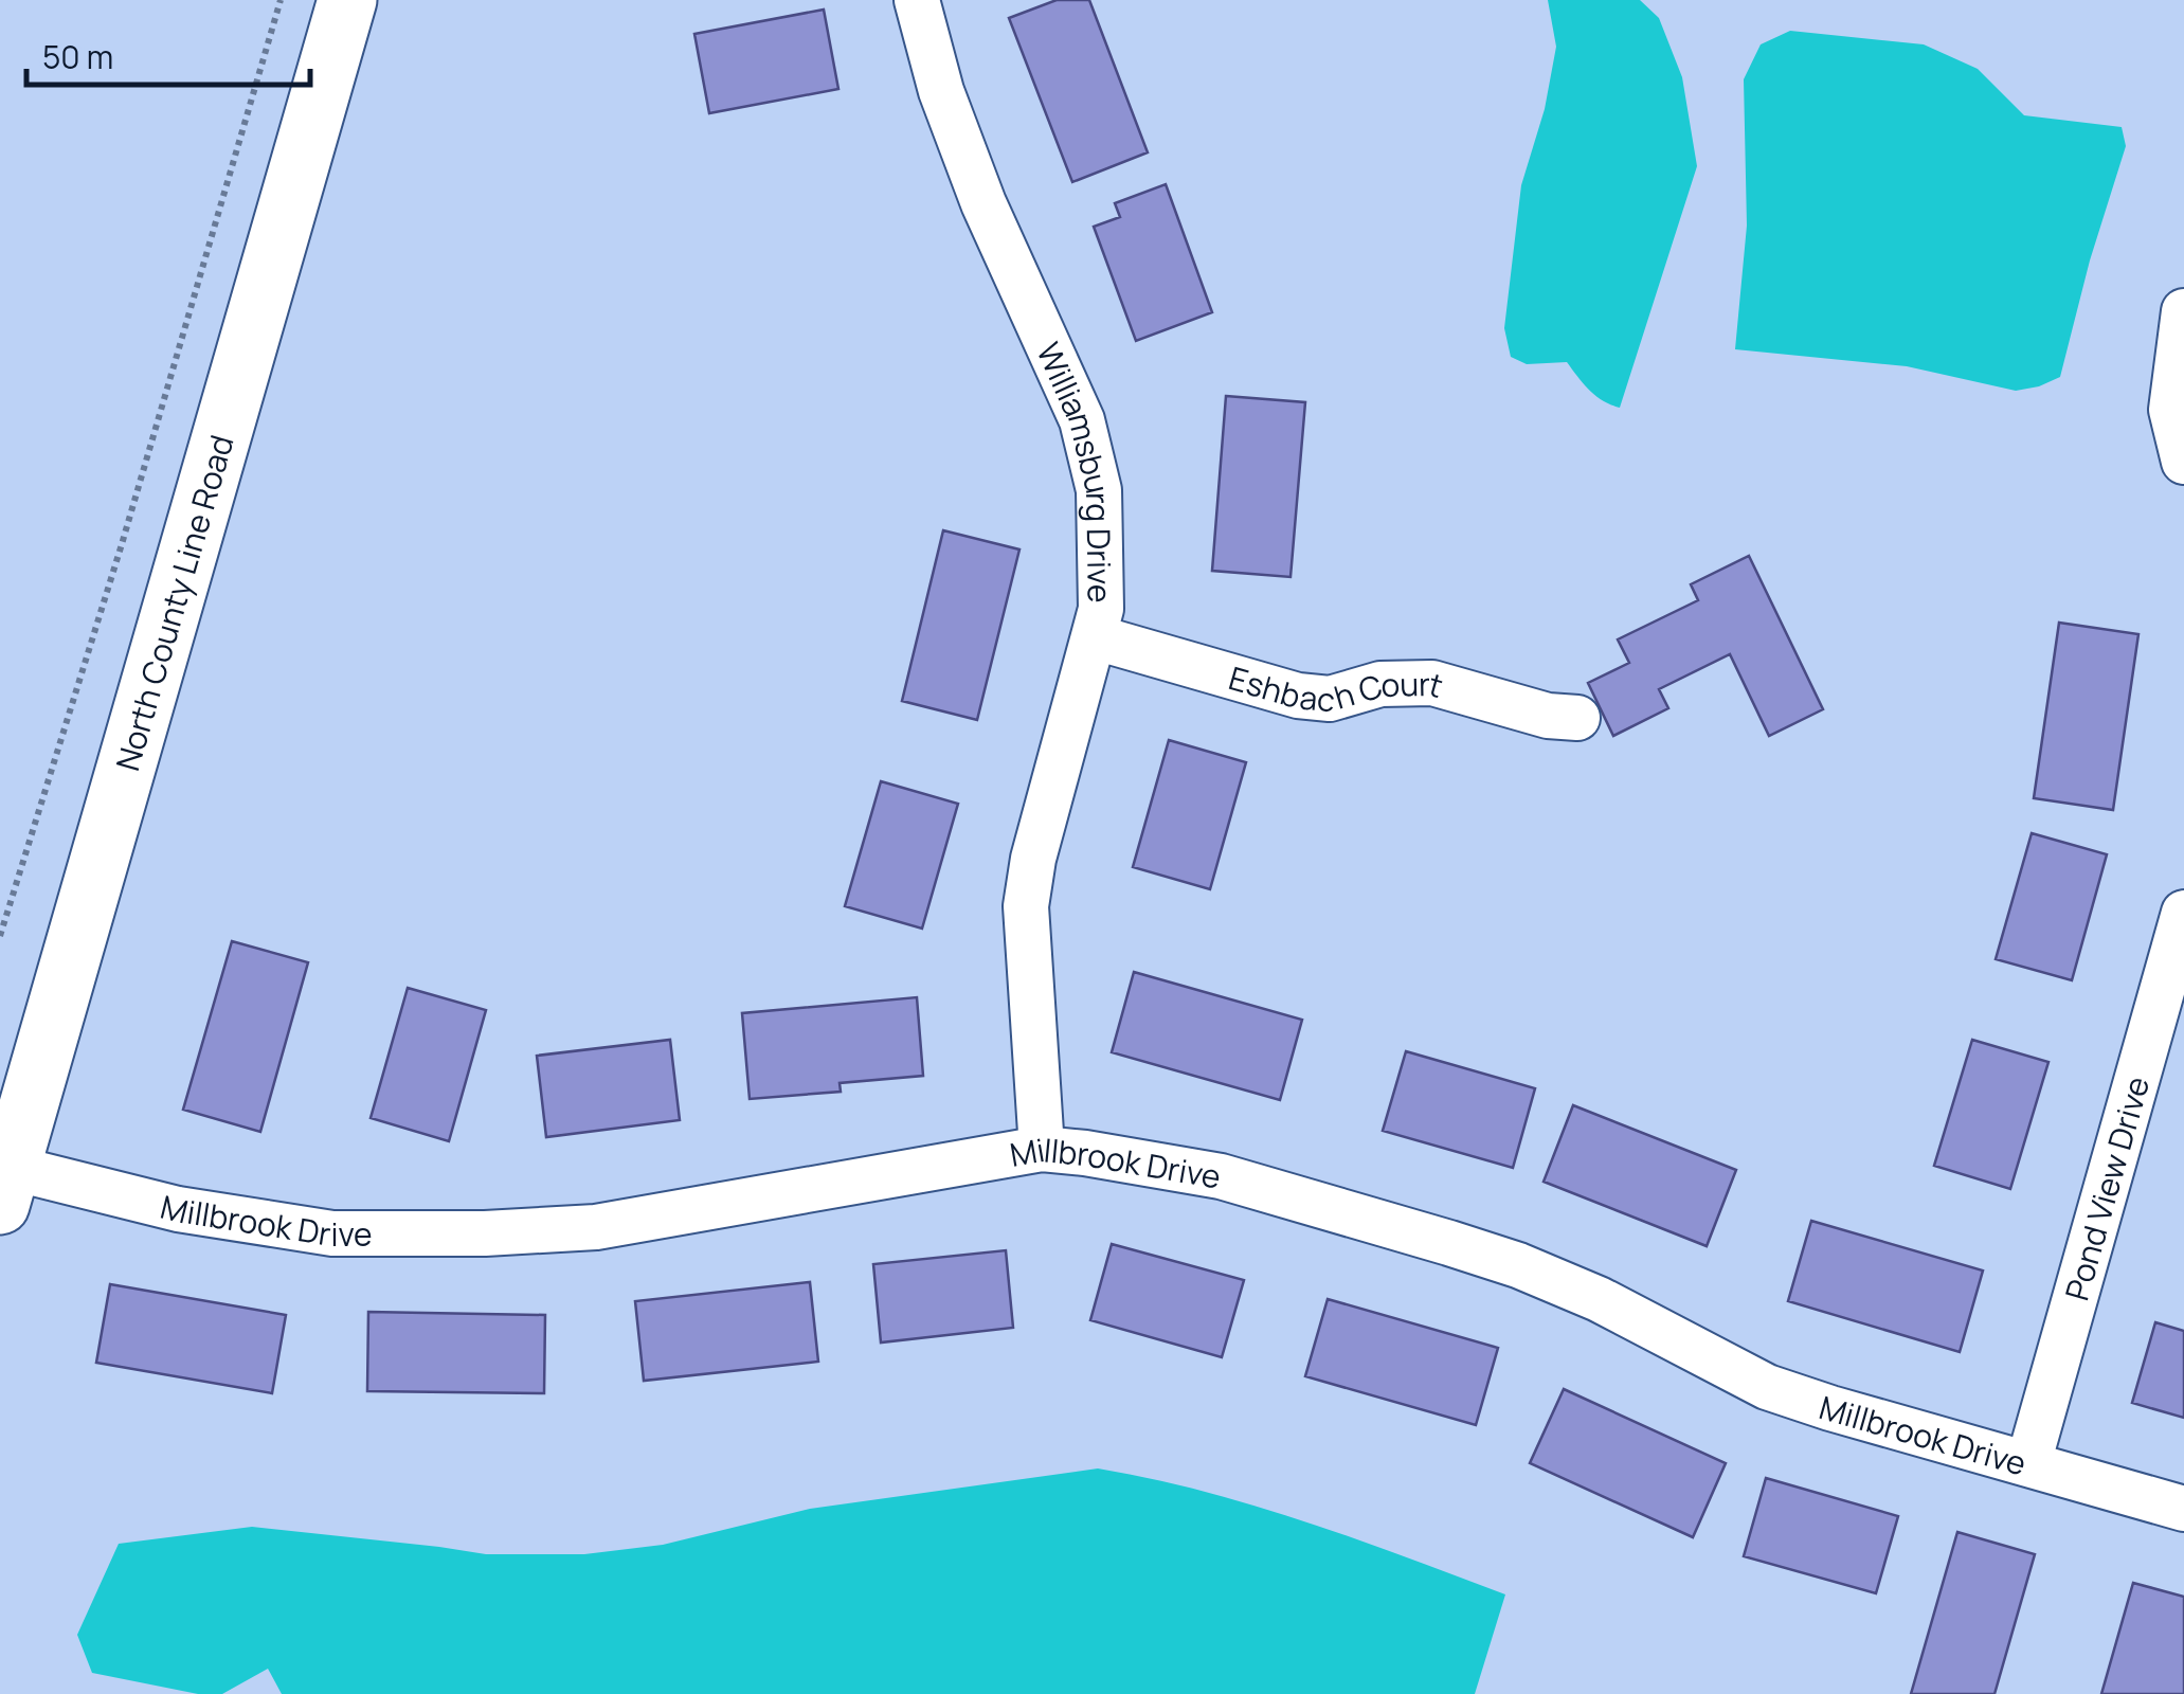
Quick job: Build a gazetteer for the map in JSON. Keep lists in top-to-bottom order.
{
  "streets": {
    "street": [
      "Williamsburg Drive",
      "North County Line Road",
      "Eshbach Court",
      "Millbrook Drive",
      "Pond View Drive"
    ]
  },
  "crossings": [
    ["Williamsburg Drive", "Eshbach Court"],
    ["Williamsburg Drive", "Millbrook Drive"],
    ["North County Line Road", "Millbrook Drive"],
    ["Millbrook Drive", "Pond View Drive"]
  ],
  "scale_bar": "50 m"
}
